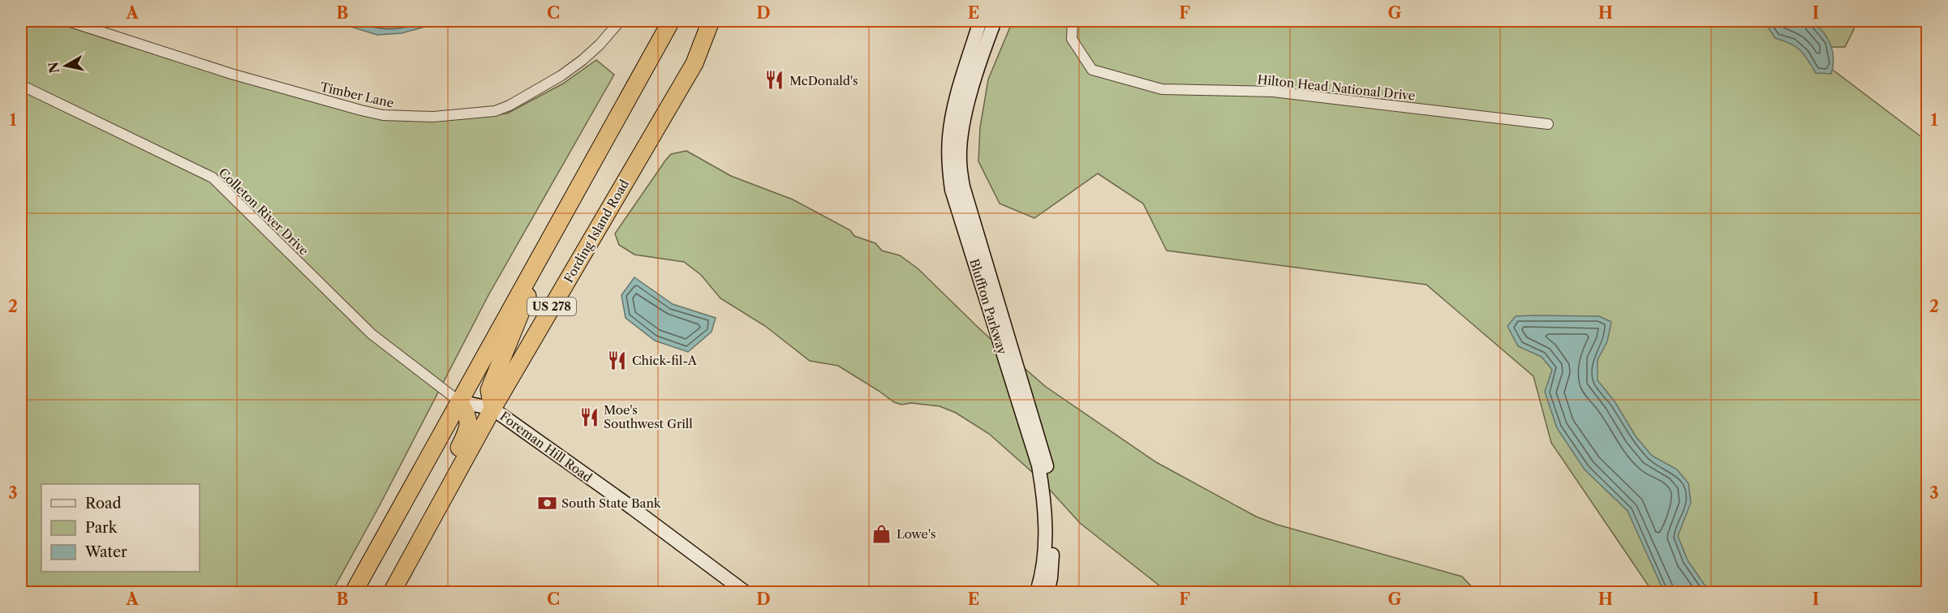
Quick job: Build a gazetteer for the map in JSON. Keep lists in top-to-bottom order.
{
  "streets": {
    "highway": ["Fording Island Road", "US 278"],
    "main road": ["Bluffton Parkway", "Foreman Hill Road"],
    "street": ["Hilton Head National Drive", "Timber Lane", "Colleton River Drive"]
  },
  "crossings": [
    ["Colleton River Drive", "US 278"],
    ["Colleton River Drive", "Foreman Hill Road"],
    ["Fording Island Road", "Foreman Hill Road"],
    ["US 278", "Foreman Hill Road"]
  ],
  "places": {
    "restaurant": ["McDonald's", "Chick-fil-A", "Moe's Southwest Grill"],
    "bank": ["South State Bank"],
    "shop": ["Lowe's"]
  },
  "legend": ["Road", "Park", "Water"],
  "north": "left",
  "grid": {
    "columns": [
      "A",
      "B",
      "C",
      "D",
      "E",
      "F",
      "G",
      "H",
      "I"
    ],
    "rows": ["1", "2", "3"]
  }
}
